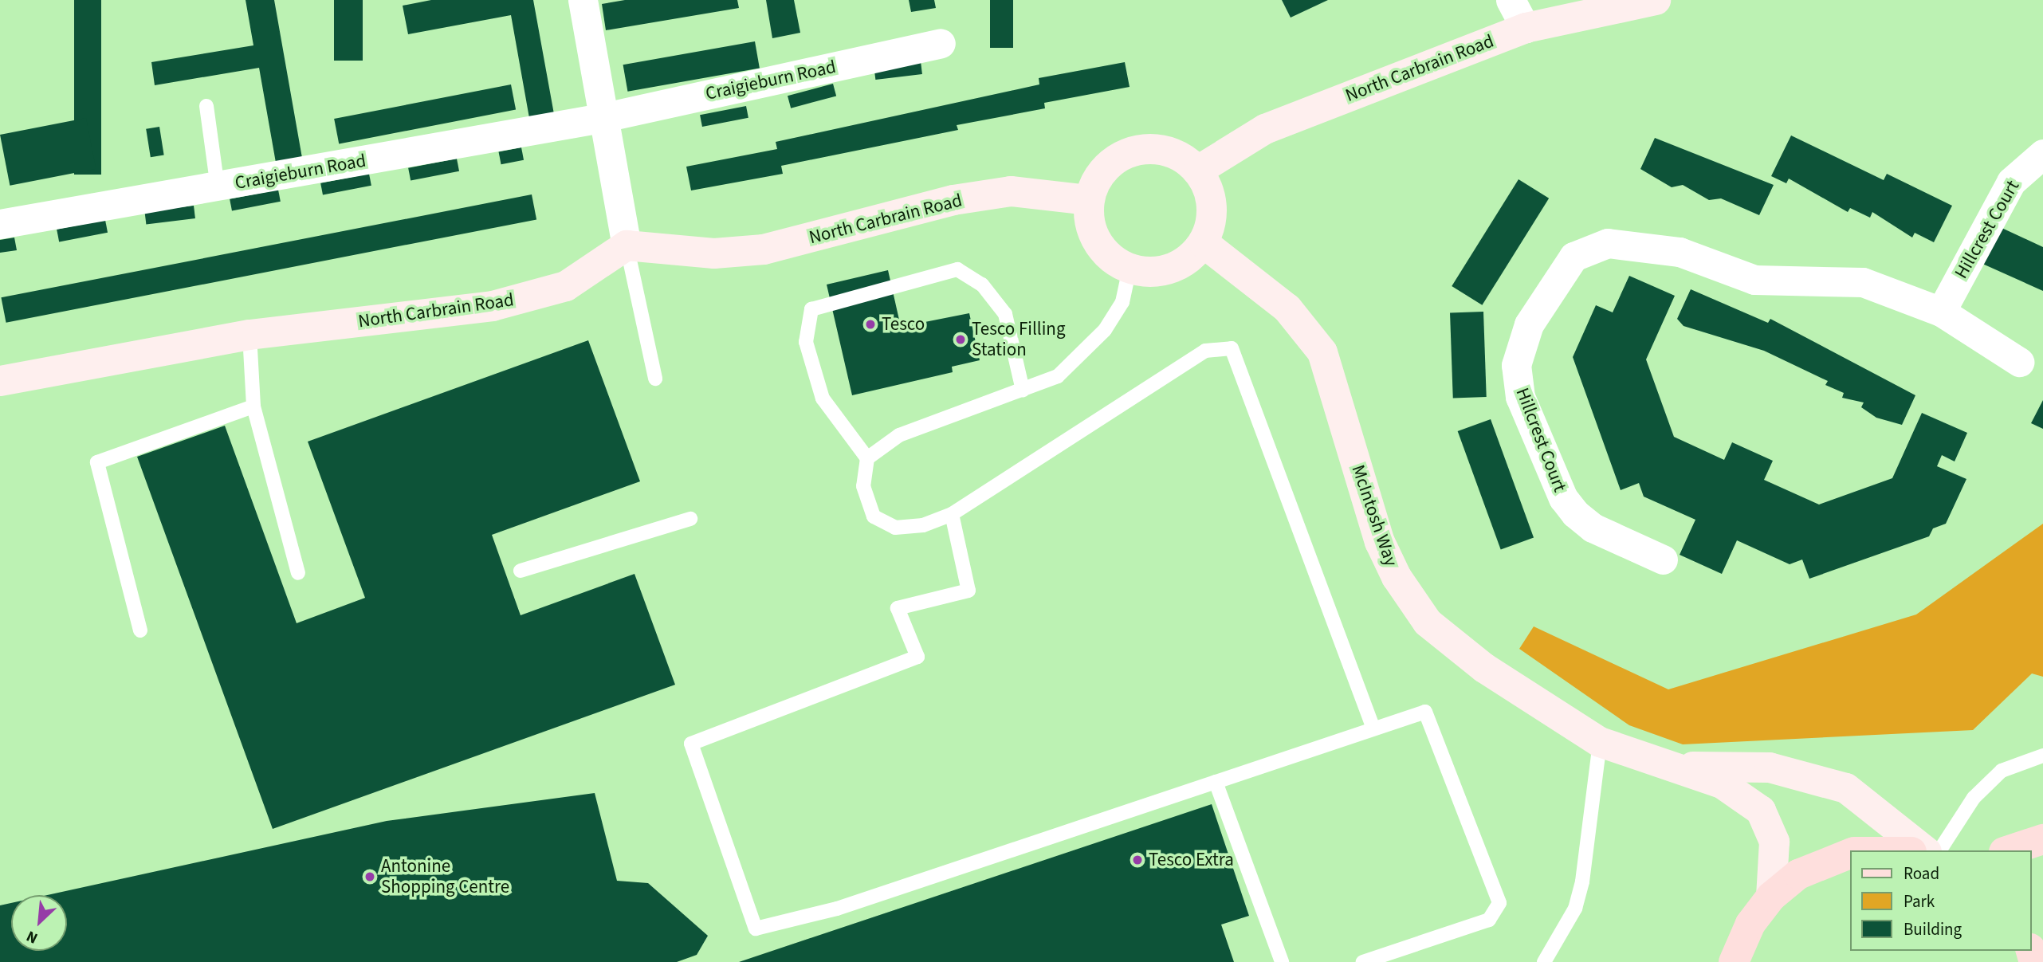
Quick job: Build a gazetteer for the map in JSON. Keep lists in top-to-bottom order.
{
  "streets": {
    "street": [
      "North Carbrain Road",
      "Craigieburn Road",
      "Hillcrest Court",
      "McIntosh Way"
    ]
  },
  "crossings": [
    ["North Carbrain Road", "McIntosh Way"]
  ],
  "places": [
    "Tesco",
    "Tesco Filling Station",
    "Tesco Extra",
    "Antonine Shopping Centre"
  ],
  "legend": ["Road", "Park", "Building"],
  "north": "bottom left"
}
